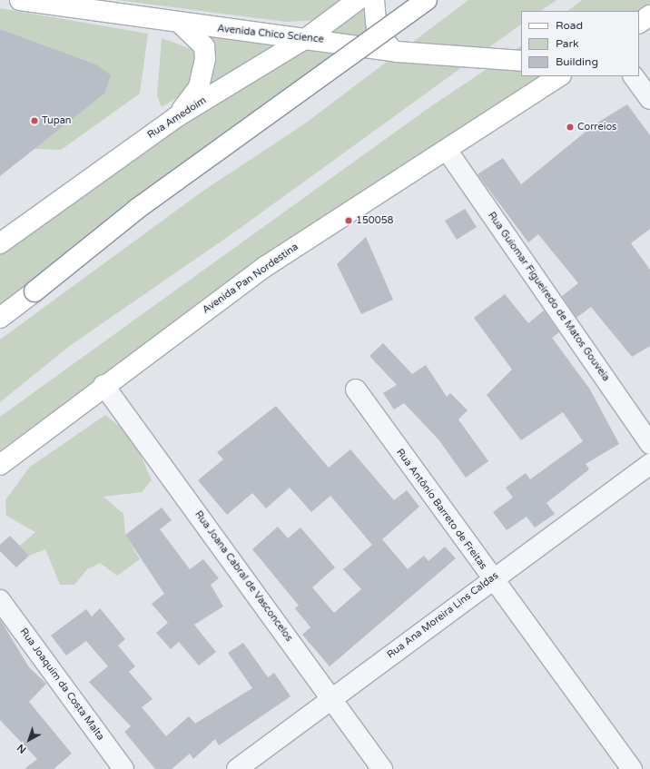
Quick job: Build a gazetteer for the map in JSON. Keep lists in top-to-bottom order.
{
  "streets": {
    "main road": ["Avenida Chico Science", "Rua Amedoim", "Avenida Pan Nordestina"],
    "street": [
      "Rua Guiomar Figueiredo de Matos Gouveia",
      "Rua Antônio Barreto de Freitas",
      "Rua Joana Cabral de Vasconcelos",
      "Rua Ana Moreira Lins Caldas",
      "Rua Joaquim da Costa Malta"
    ]
  },
  "crossings": [
    ["Avenida Chico Science", "Rua Amedoim"],
    ["Avenida Pan Nordestina", "Rua Guiomar Figueiredo de Matos Gouveia"],
    ["Avenida Pan Nordestina", "Rua Joana Cabral de Vasconcelos"],
    ["Rua Antônio Barreto de Freitas", "Rua Ana Moreira Lins Caldas"],
    ["Rua Joana Cabral de Vasconcelos", "Rua Ana Moreira Lins Caldas"]
  ],
  "places": ["Tupan", "Correios", "150058"],
  "legend": ["Road", "Park", "Building"],
  "north": "bottom left"
}
